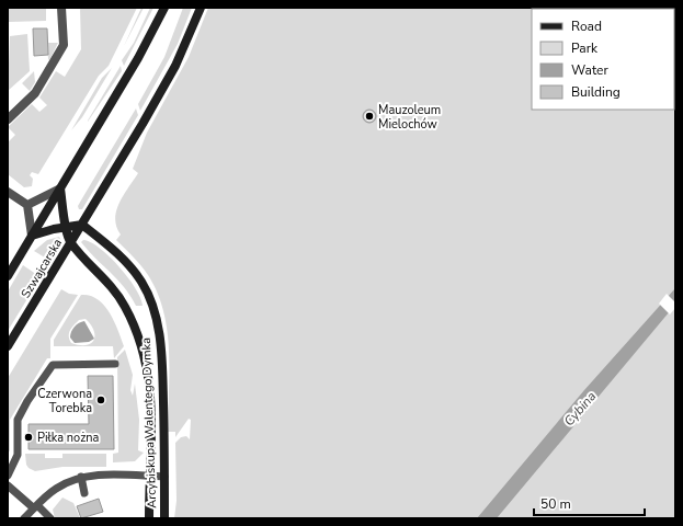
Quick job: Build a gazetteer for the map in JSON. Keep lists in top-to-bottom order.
{
  "streets": {
    "street": ["Szwajcarska", "Arcybiskupa Walentego Dymka"]
  },
  "crossings": [
    ["Szwajcarska", "Arcybiskupa Walentego Dymka"]
  ],
  "water": ["Cybina"],
  "places": ["Mauzoleum Mielochów", "Czerwona Torebka", "Piłka nożna"],
  "legend": [
    "Road",
    "Park",
    "Water",
    "Building"
  ],
  "scale_bar": "50 m"
}
